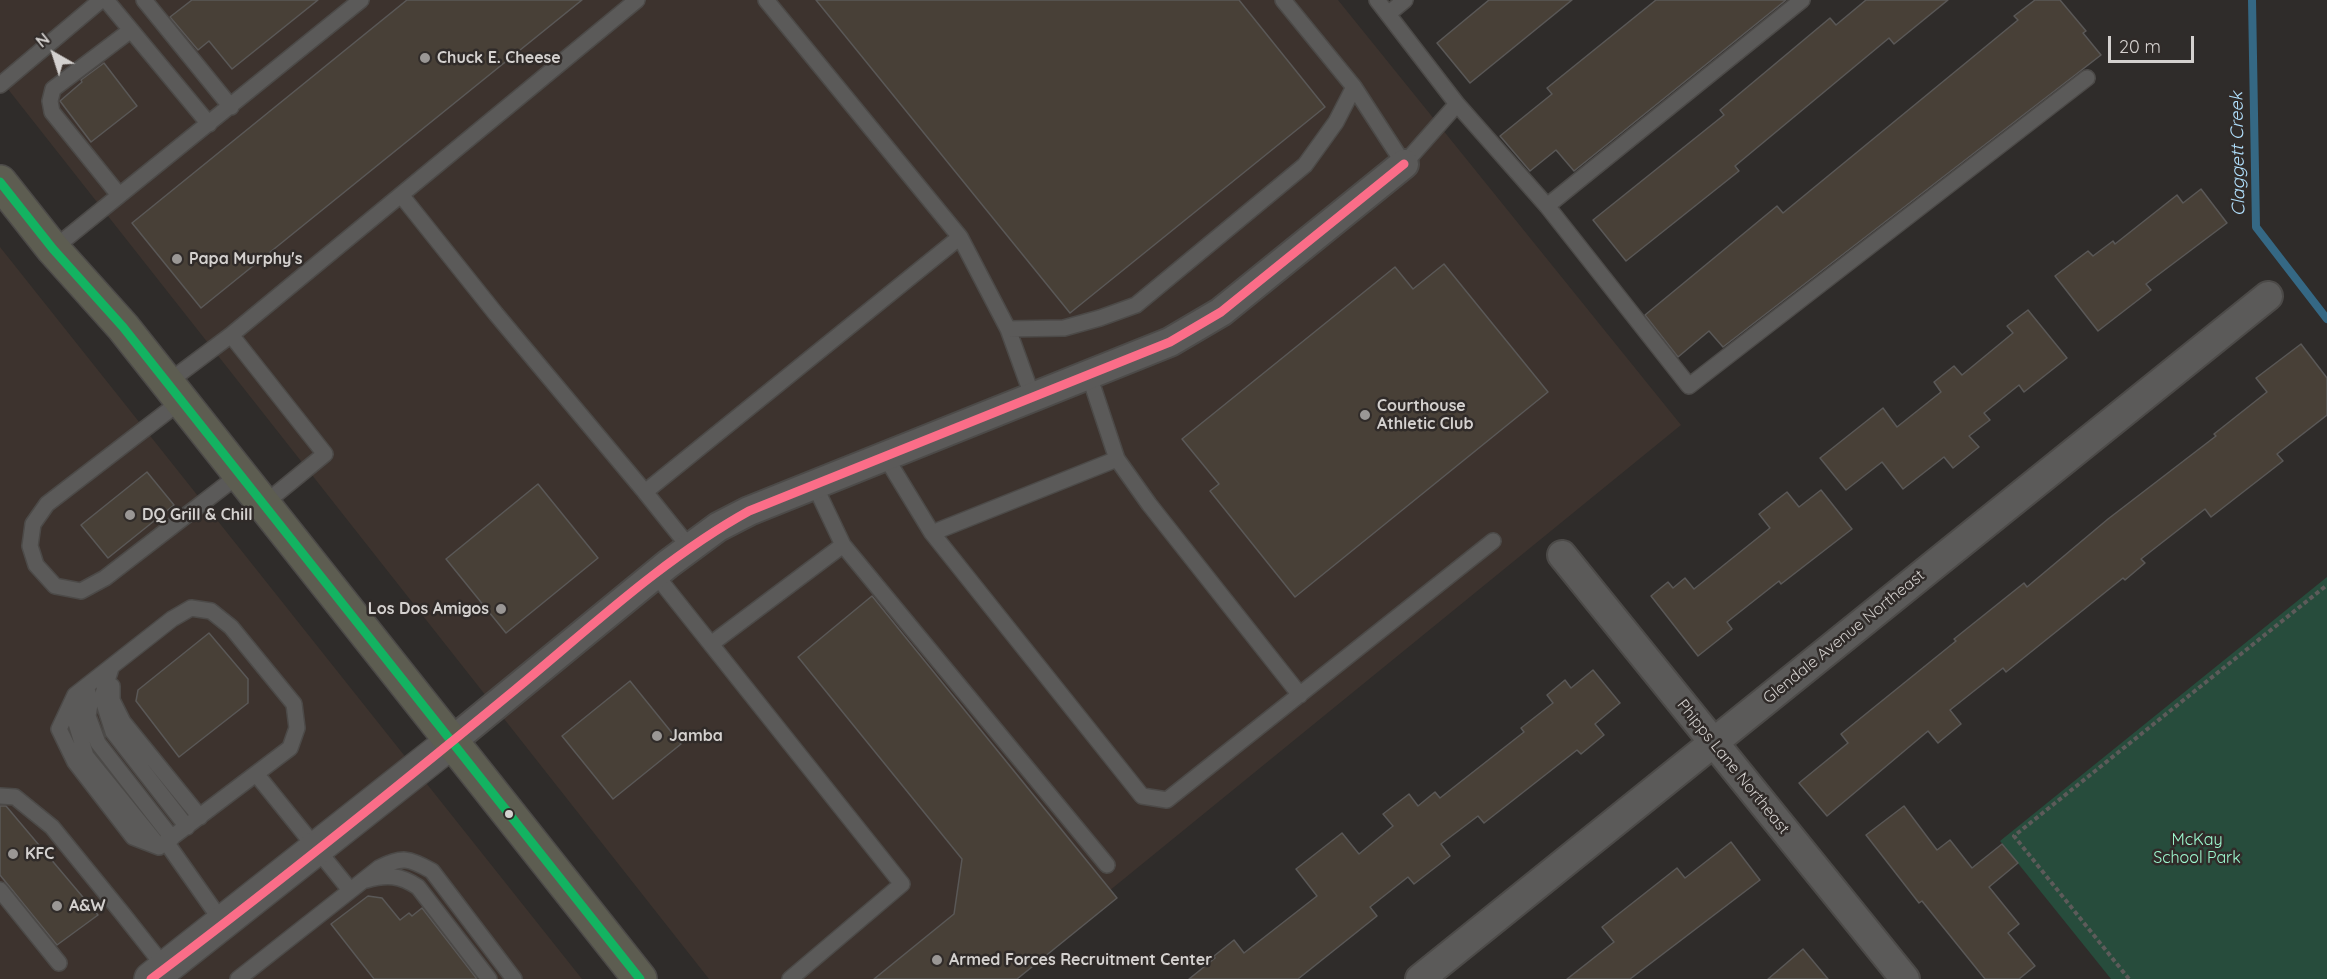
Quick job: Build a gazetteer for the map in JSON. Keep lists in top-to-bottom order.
{
  "streets": {
    "street": ["Glendale Avenue Northeast", "Phipps Lane Northeast"]
  },
  "crossings": [
    ["Glendale Avenue Northeast", "Phipps Lane Northeast"]
  ],
  "water": ["Claggett Creek"],
  "parks": ["McKay School Park"],
  "places": [
    "Chuck E. Cheese",
    "Papa Murphy's",
    "Courthouse Athletic Club",
    "DQ Grill & Chill",
    "Los Dos Amigos",
    "Jamba",
    "KFC",
    "A&W",
    "Armed Forces Recruitment Center"
  ],
  "scale_bar": "20 m",
  "north": "top left"
}
